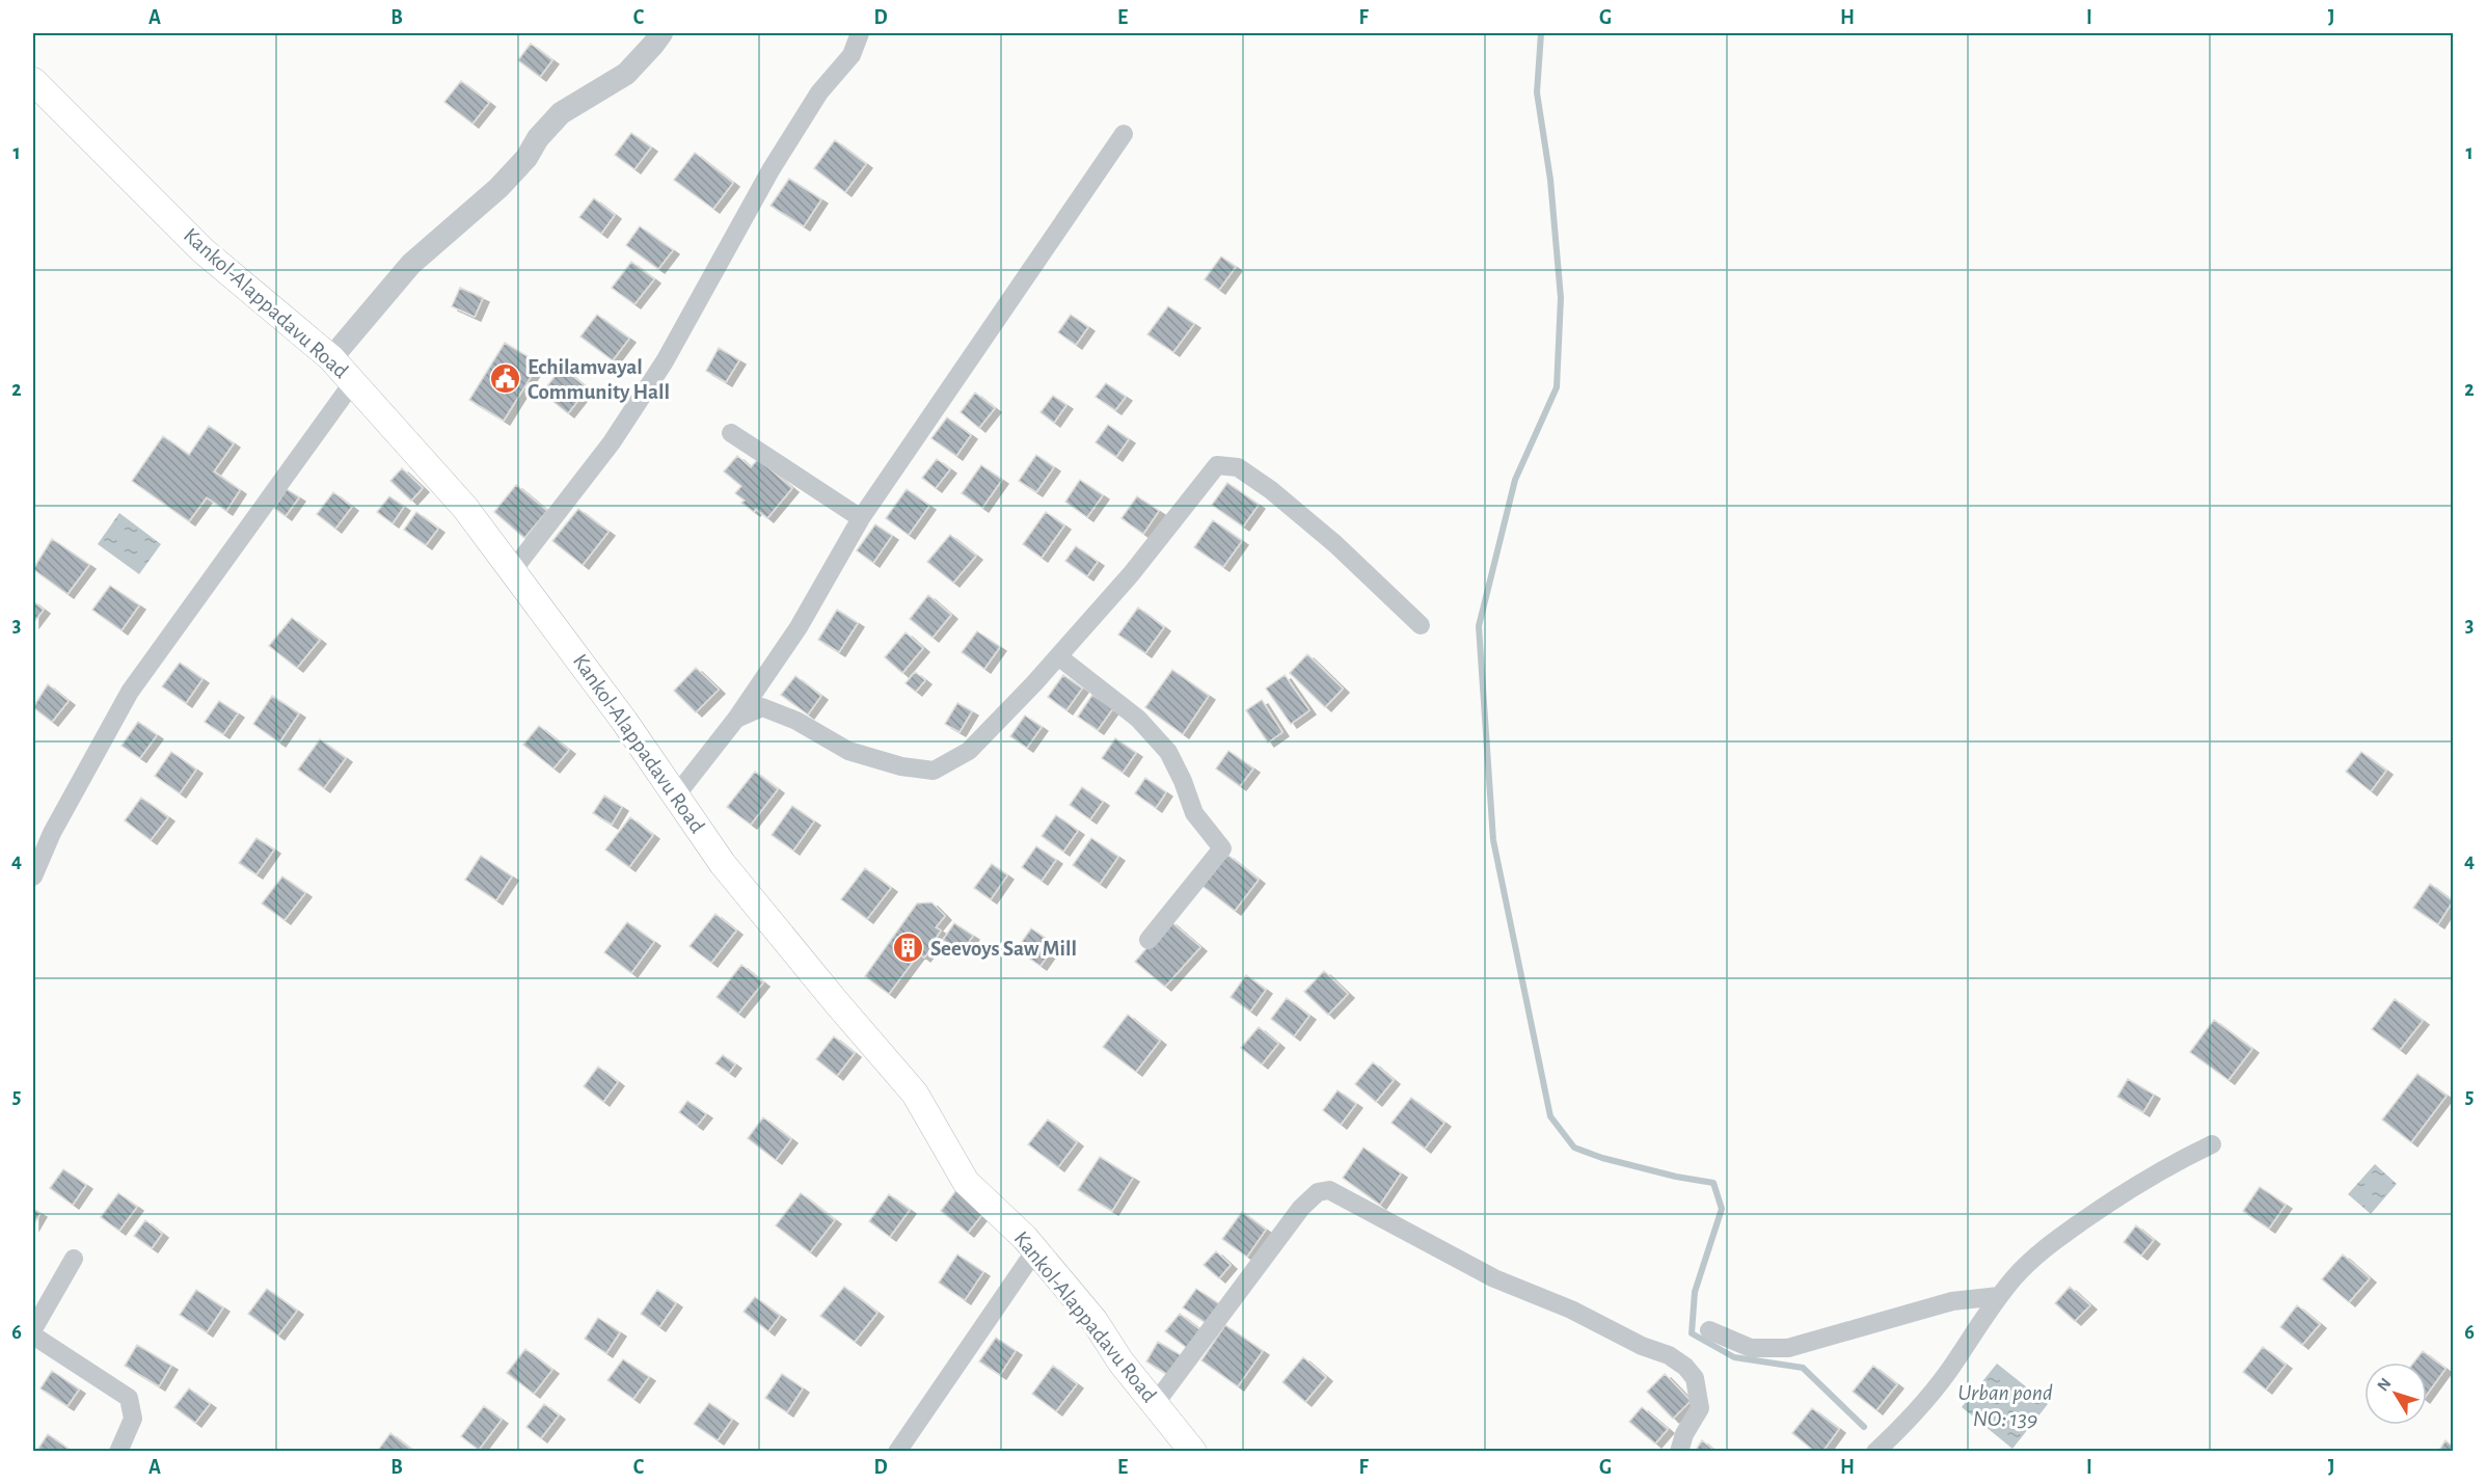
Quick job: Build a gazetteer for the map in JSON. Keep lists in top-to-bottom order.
{
  "streets": {
    "main road": ["Kankol-Alappadavu Road"]
  },
  "water": ["Urban pond NO: 139"],
  "places": {
    "public building": ["Echilamvayal Community Hall"],
    "building": ["Seevoys Saw Mill"]
  },
  "north": "top left",
  "grid": {
    "columns": [
      "A",
      "B",
      "C",
      "D",
      "E",
      "F",
      "G",
      "H",
      "I",
      "J"
    ],
    "rows": [
      "1",
      "2",
      "3",
      "4",
      "5",
      "6"
    ]
  }
}
